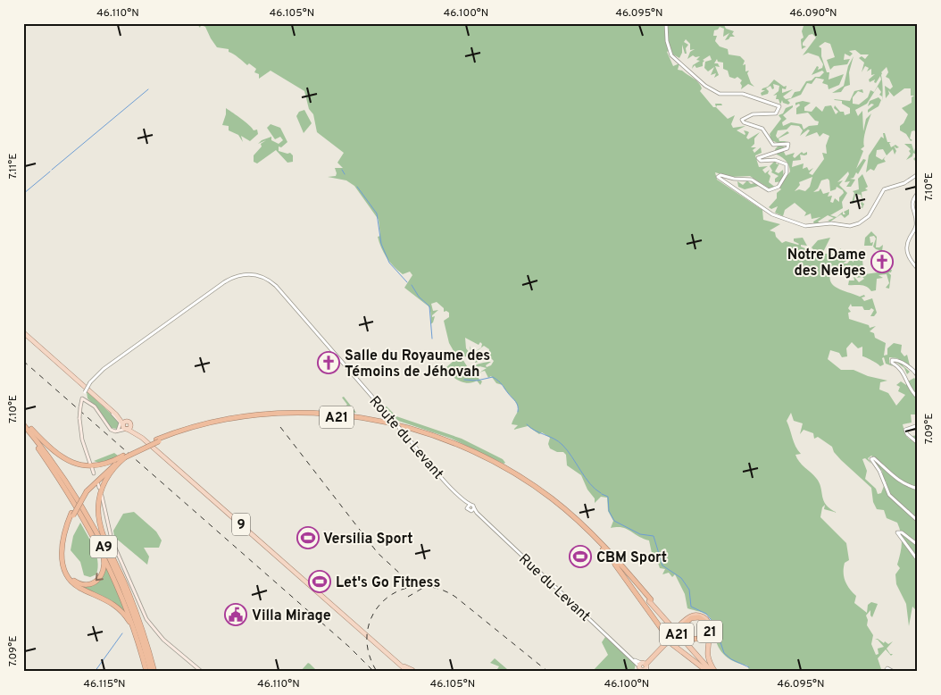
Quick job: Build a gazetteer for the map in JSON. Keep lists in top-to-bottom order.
{
  "streets": {
    "highway": ["A21", "A9", "21"],
    "main road": ["9"],
    "street": ["Route du Levant", "Rue du Levant"]
  },
  "crossings": [
    ["A21", "A9"]
  ],
  "places": {
    "church": ["Notre Dame des Neiges", "Salle du Royaume des Témoins de Jéhovah"],
    "sports": ["Versilia Sport", "CBM Sport", "Let's Go Fitness"],
    "public building": ["Villa Mirage"]
  },
  "coordinates": [
    "46.110°N",
    "46.105°N",
    "46.100°N",
    "46.095°N",
    "46.090°N",
    "7.11°E",
    "7.10°E",
    "7.09°E",
    "46.115°N"
  ]
}
